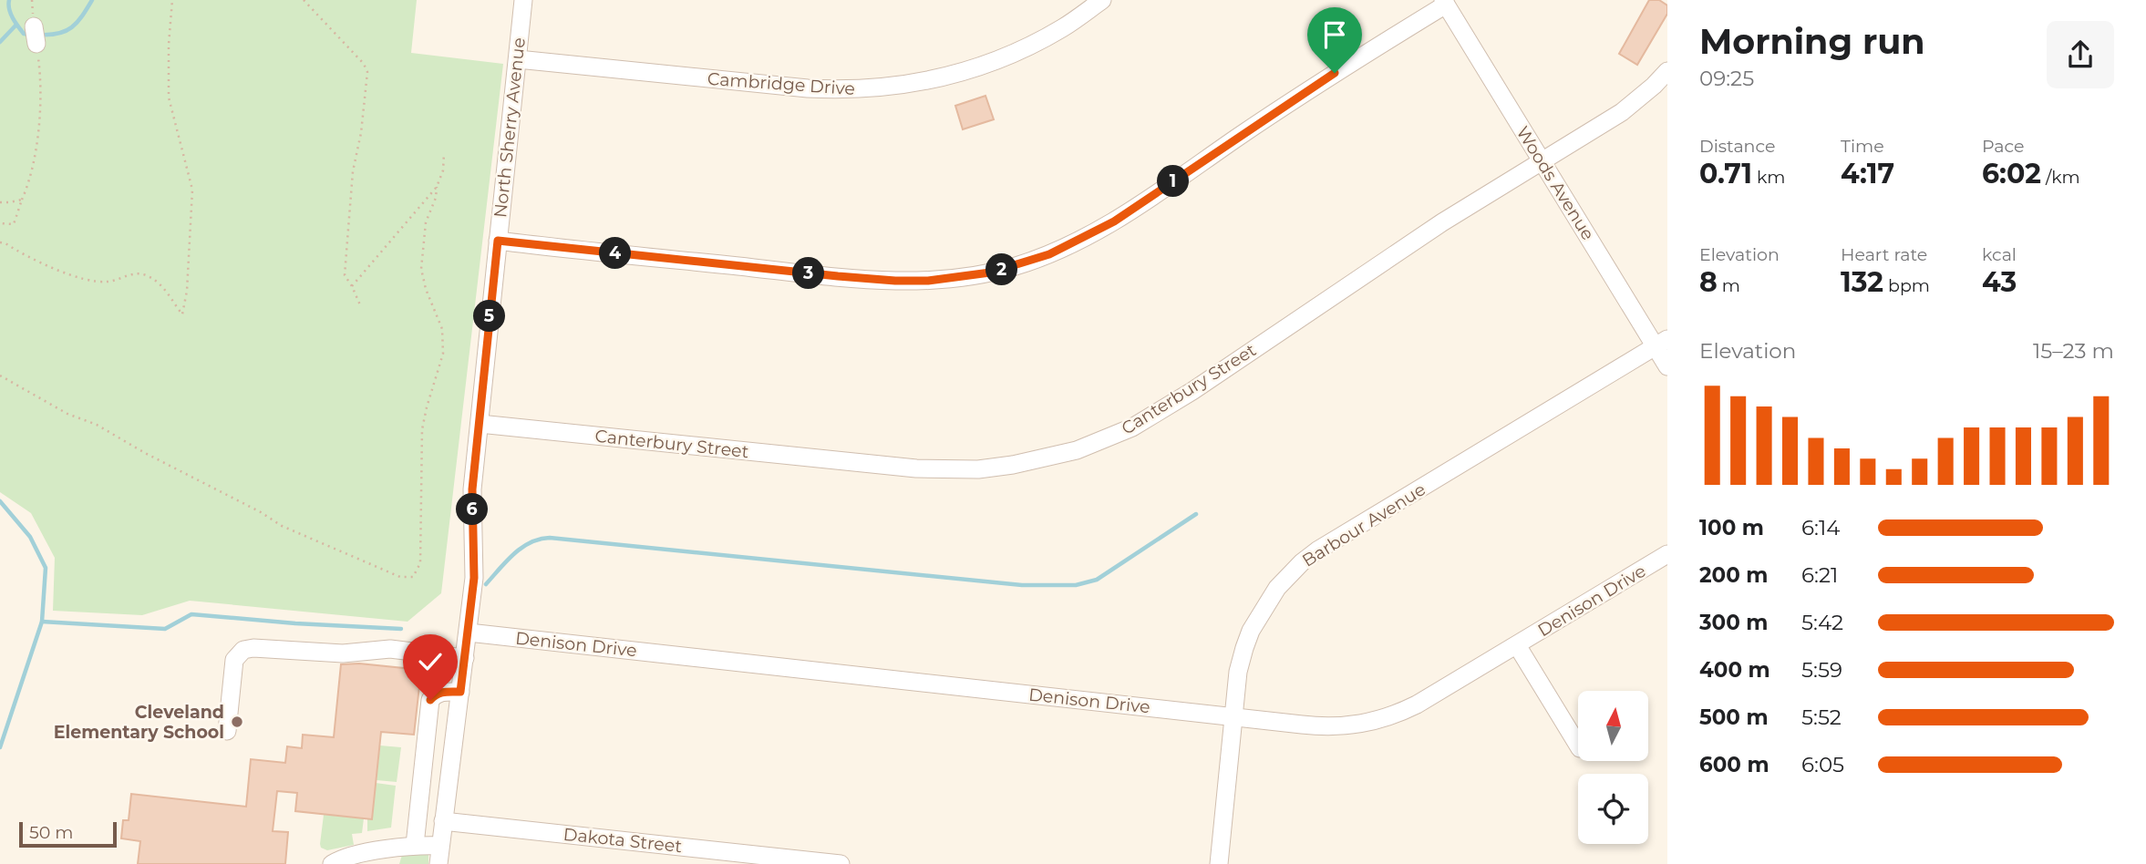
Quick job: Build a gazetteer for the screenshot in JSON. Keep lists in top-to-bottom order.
{
  "streets": {
    "street": [
      "Cambridge Drive",
      "North Sherry Avenue",
      "Woods Avenue",
      "Canterbury Street",
      "Barbour Avenue",
      "Denison Drive",
      "Dakota Street"
    ]
  },
  "crossings": [
    ["Cambridge Drive", "North Sherry Avenue"],
    ["North Sherry Avenue", "Canterbury Street"],
    ["North Sherry Avenue", "Denison Drive"],
    ["North Sherry Avenue", "Dakota Street"],
    ["Woods Avenue", "Canterbury Street"],
    ["Woods Avenue", "Barbour Avenue"],
    ["Barbour Avenue", "Denison Drive"]
  ],
  "places": ["Cleveland Elementary School"],
  "scale_bar": "50 m",
  "north": "top",
  "page": {
    "heading": ["Morning run", "09:25"],
    "stats": [
      ["Distance", "0.71 km"],
      ["Time", "4:17"],
      ["Pace", "6:02 /km"],
      ["Elevation", "8 m"],
      ["Heart rate", "132 bpm"],
      ["kcal", "43"]
    ],
    "pins": [
      "1",
      "4",
      "2",
      "3",
      "5",
      "6"
    ],
    "chart": ["Elevation", "15–23 m"],
    "list": [
      {
        "name": "100 m",
        "note": "6:14"
      },
      {
        "name": "200 m",
        "note": "6:21"
      },
      {
        "name": "300 m",
        "note": "5:42"
      },
      {
        "name": "400 m",
        "note": "5:59"
      },
      {
        "name": "500 m",
        "note": "5:52"
      },
      {
        "name": "600 m",
        "note": "6:05"
      }
    ],
    "scale": "50 m"
  }
}
